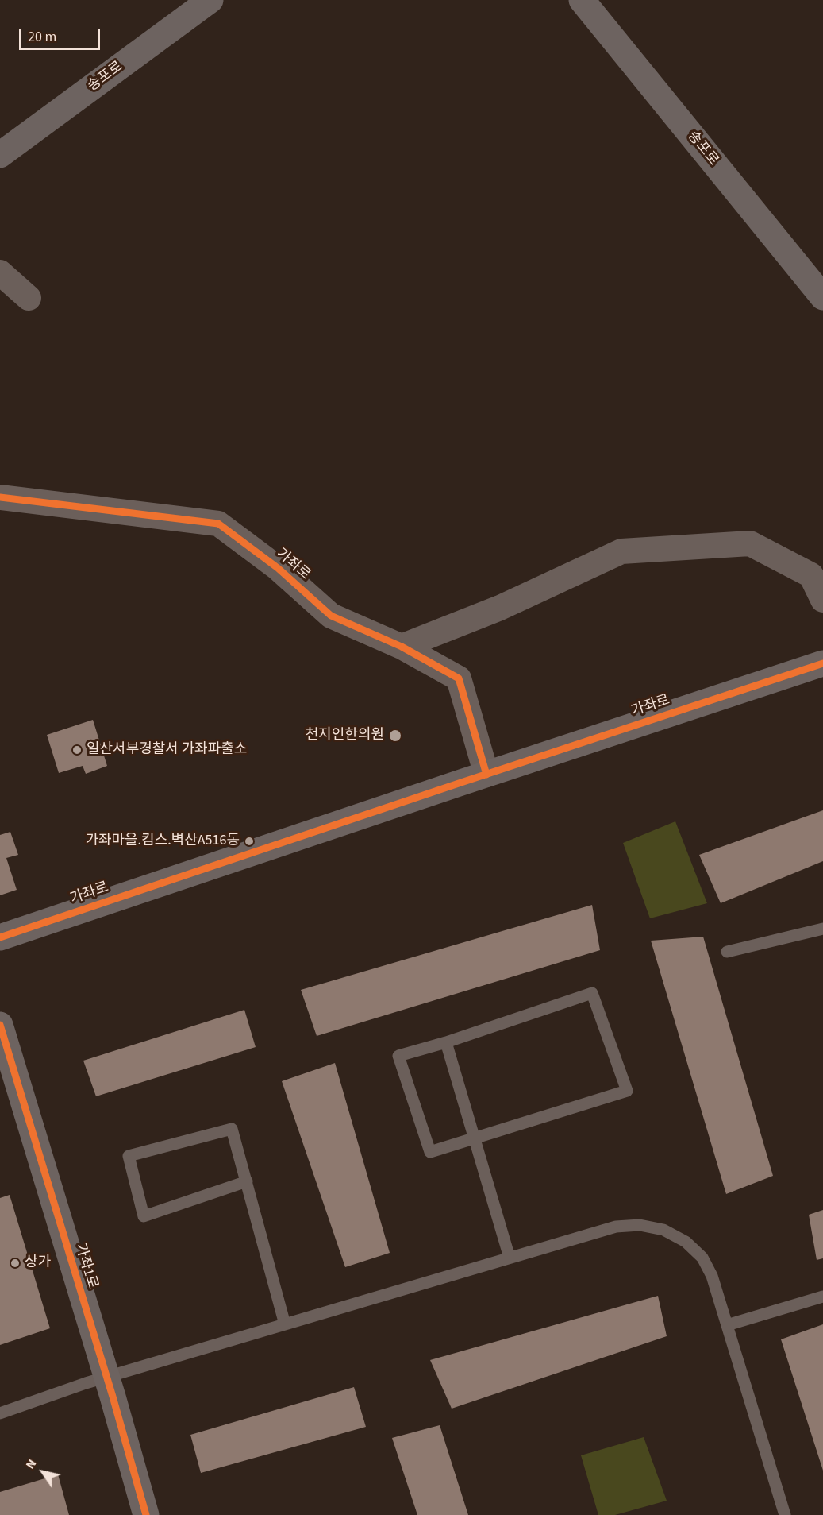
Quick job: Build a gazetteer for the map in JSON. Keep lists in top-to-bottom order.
{
  "streets": {
    "street": ["송포로", "가좌로", "가좌1로"]
  },
  "places": [
    "천지인한의원",
    "일산서부경찰서 가좌파출소",
    "가좌마을.킴스.벽산A516동",
    "상가"
  ],
  "scale_bar": "20 m",
  "north": "top left"
}
